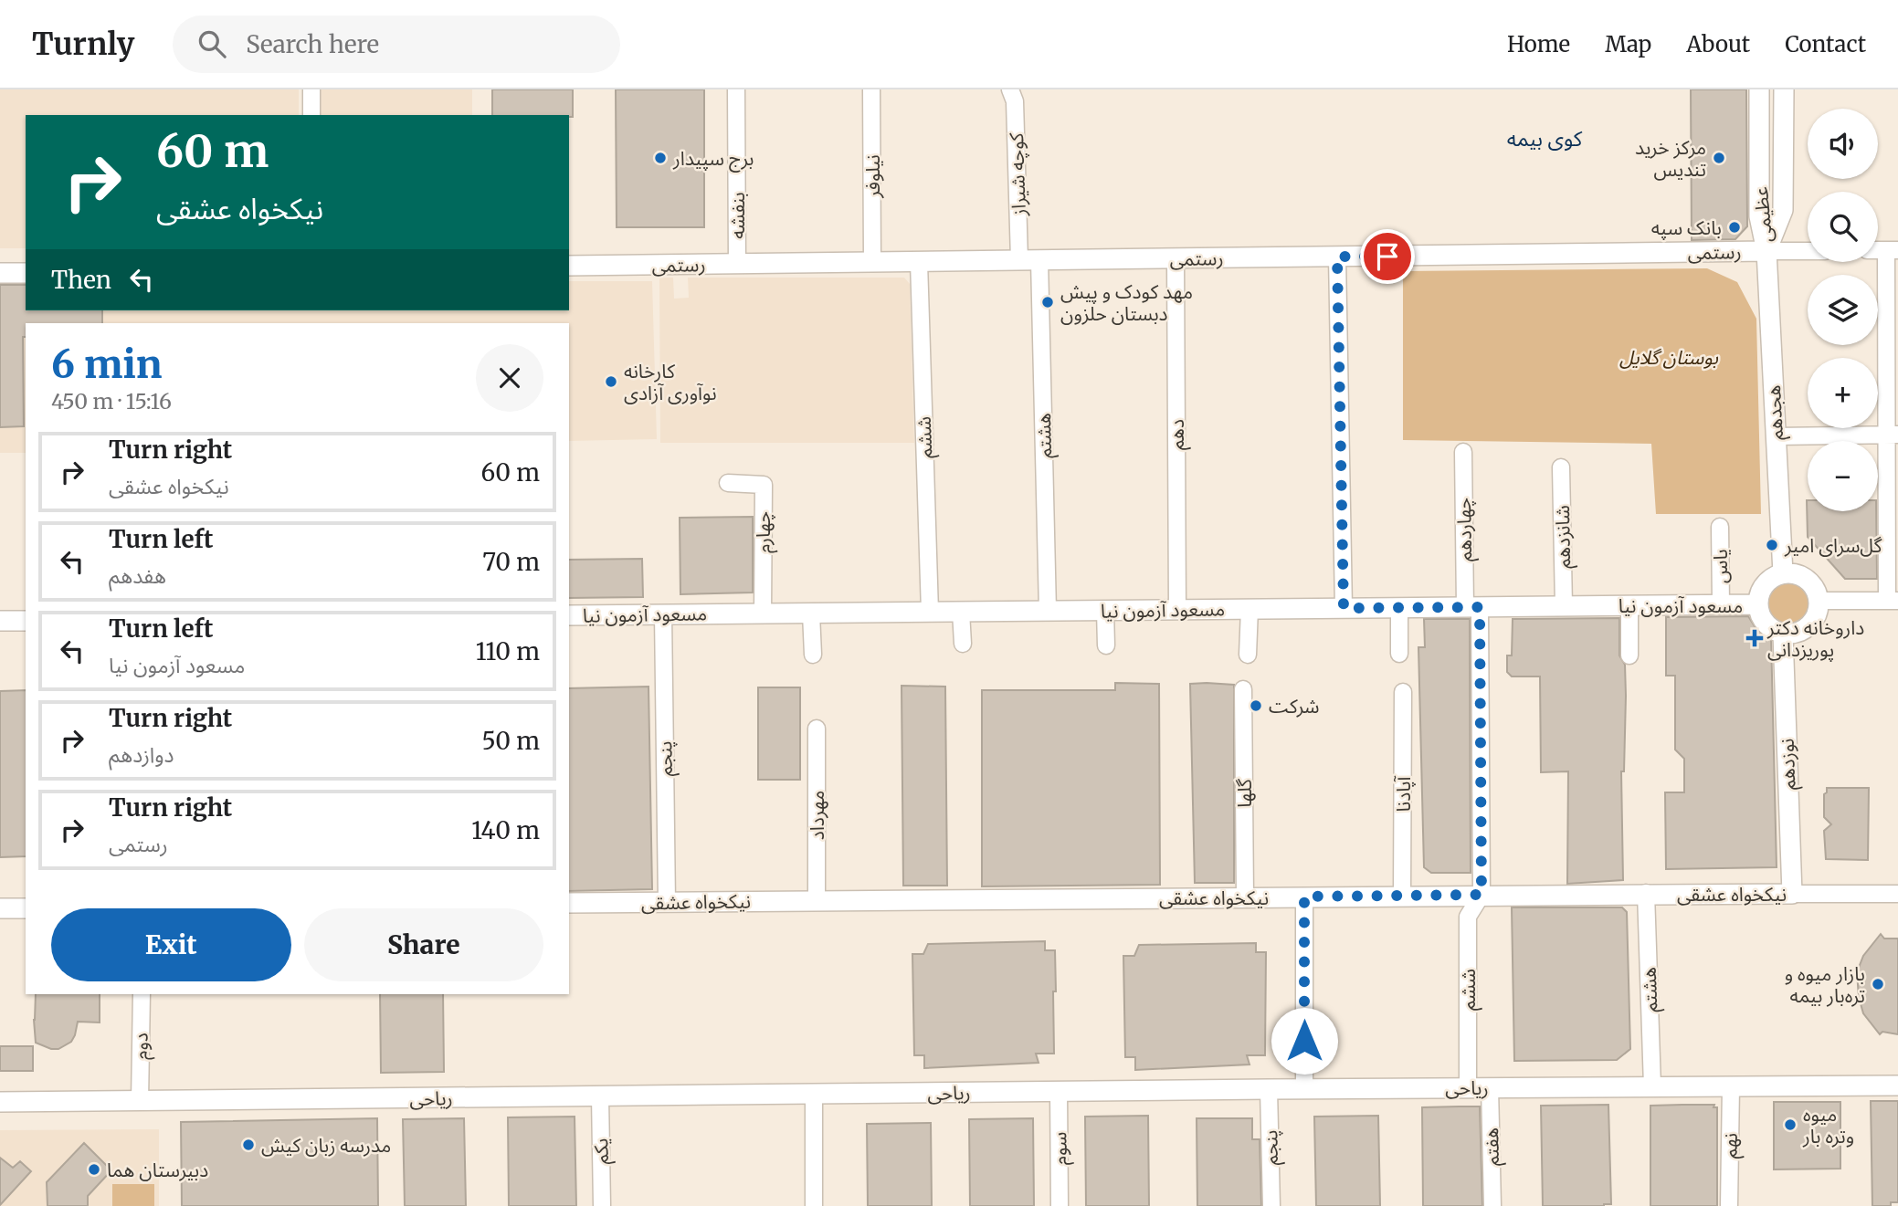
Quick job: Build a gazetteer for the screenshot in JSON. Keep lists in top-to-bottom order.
{
  "streets": {
    "street": [
      "کوچه شیراز",
      "نیلوفر",
      "عظیمی",
      "بنفشه",
      "رستمی",
      "هجدهم",
      "دهم",
      "هشتم",
      "ششم",
      "چهاردهم",
      "چهارم",
      "شانزدهم",
      "یاس",
      "مسعود آزمون نیا",
      "پنجم",
      "نوزدهم",
      "گلها",
      "آپادنا",
      "مهرداد",
      "نیکخواه عشقی",
      "دوم",
      "ریاحی",
      "نهم",
      "هفتم",
      "سوم",
      "یکم"
    ]
  },
  "crossings": [
    ["کوچه شیراز", "رستمی"],
    ["نیلوفر", "رستمی"],
    ["عظیمی", "رستمی"],
    ["عظیمی", "هجدهم"],
    ["بنفشه", "رستمی"],
    ["رستمی", "هجدهم"],
    ["رستمی", "دهم"],
    ["رستمی", "هشتم"],
    ["رستمی", "ششم"],
    ["هجدهم", "مسعود آزمون نیا"],
    ["هجدهم", "نوزدهم"],
    ["دهم", "مسعود آزمون نیا"],
    ["هشتم", "مسعود آزمون نیا"],
    ["هشتم", "نیکخواه عشقی"],
    ["هشتم", "ریاحی"],
    ["ششم", "چهاردهم"],
    ["ششم", "مسعود آزمون نیا"],
    ["ششم", "نیکخواه عشقی"],
    ["ششم", "ریاحی"],
    ["چهاردهم", "مسعود آزمون نیا"],
    ["چهاردهم", "نیکخواه عشقی"],
    ["چهارم", "مسعود آزمون نیا"],
    ["شانزدهم", "مسعود آزمون نیا"],
    ["یاس", "مسعود آزمون نیا"],
    ["مسعود آزمون نیا", "پنجم"],
    ["مسعود آزمون نیا", "نوزدهم"],
    ["پنجم", "نیکخواه عشقی"],
    ["پنجم", "ریاحی"],
    ["نوزدهم", "نیکخواه عشقی"],
    ["گلها", "نیکخواه عشقی"],
    ["آپادنا", "نیکخواه عشقی"],
    ["مهرداد", "نیکخواه عشقی"],
    ["دوم", "ریاحی"],
    ["ریاحی", "نهم"],
    ["ریاحی", "هفتم"],
    ["ریاحی", "سوم"],
    ["ریاحی", "یکم"]
  ],
  "districts": ["کوی بیمه"],
  "parks": ["بوستان گلایل"],
  "places": {
    "other": [
      "برج سپیدار",
      "مرکز خرید تندیس",
      "بانک سپه",
      "مهد کودک و پیش دبستان حلزون",
      "کارخانه نوآوری آزادی",
      "گل‌سرای امیر",
      "شرکت",
      "بازار میوه و تره‌بار بیمه",
      "میوه وتره بار",
      "مدرسه زبان کیش",
      "دبیرستان هما"
    ],
    "health": ["داروخانه دکتر پوریزدانی"]
  },
  "page": {
    "header": "Turnly",
    "search": "Search here",
    "nav": [
      "Home",
      "Map",
      "About",
      "Contact"
    ],
    "map_buttons": ["+", "−"],
    "turn": ["60 m", "نیکخواه عشقی"],
    "then": "Then",
    "heading": ["6 min", "450 m · 15:16"],
    "list": [
      {
        "name": "Turn right",
        "note": "نیکخواه عشقی",
        "value": "60 m"
      },
      {
        "name": "Turn left",
        "note": "هفدهم",
        "value": "70 m"
      },
      {
        "name": "Turn left",
        "note": "مسعود آزمون نیا",
        "value": "110 m"
      },
      {
        "name": "Turn right",
        "note": "دوازدهم",
        "value": "50 m"
      },
      {
        "name": "Turn right",
        "note": "رستمی",
        "value": "140 m"
      }
    ],
    "buttons": ["Exit", "Share"]
  }
}
